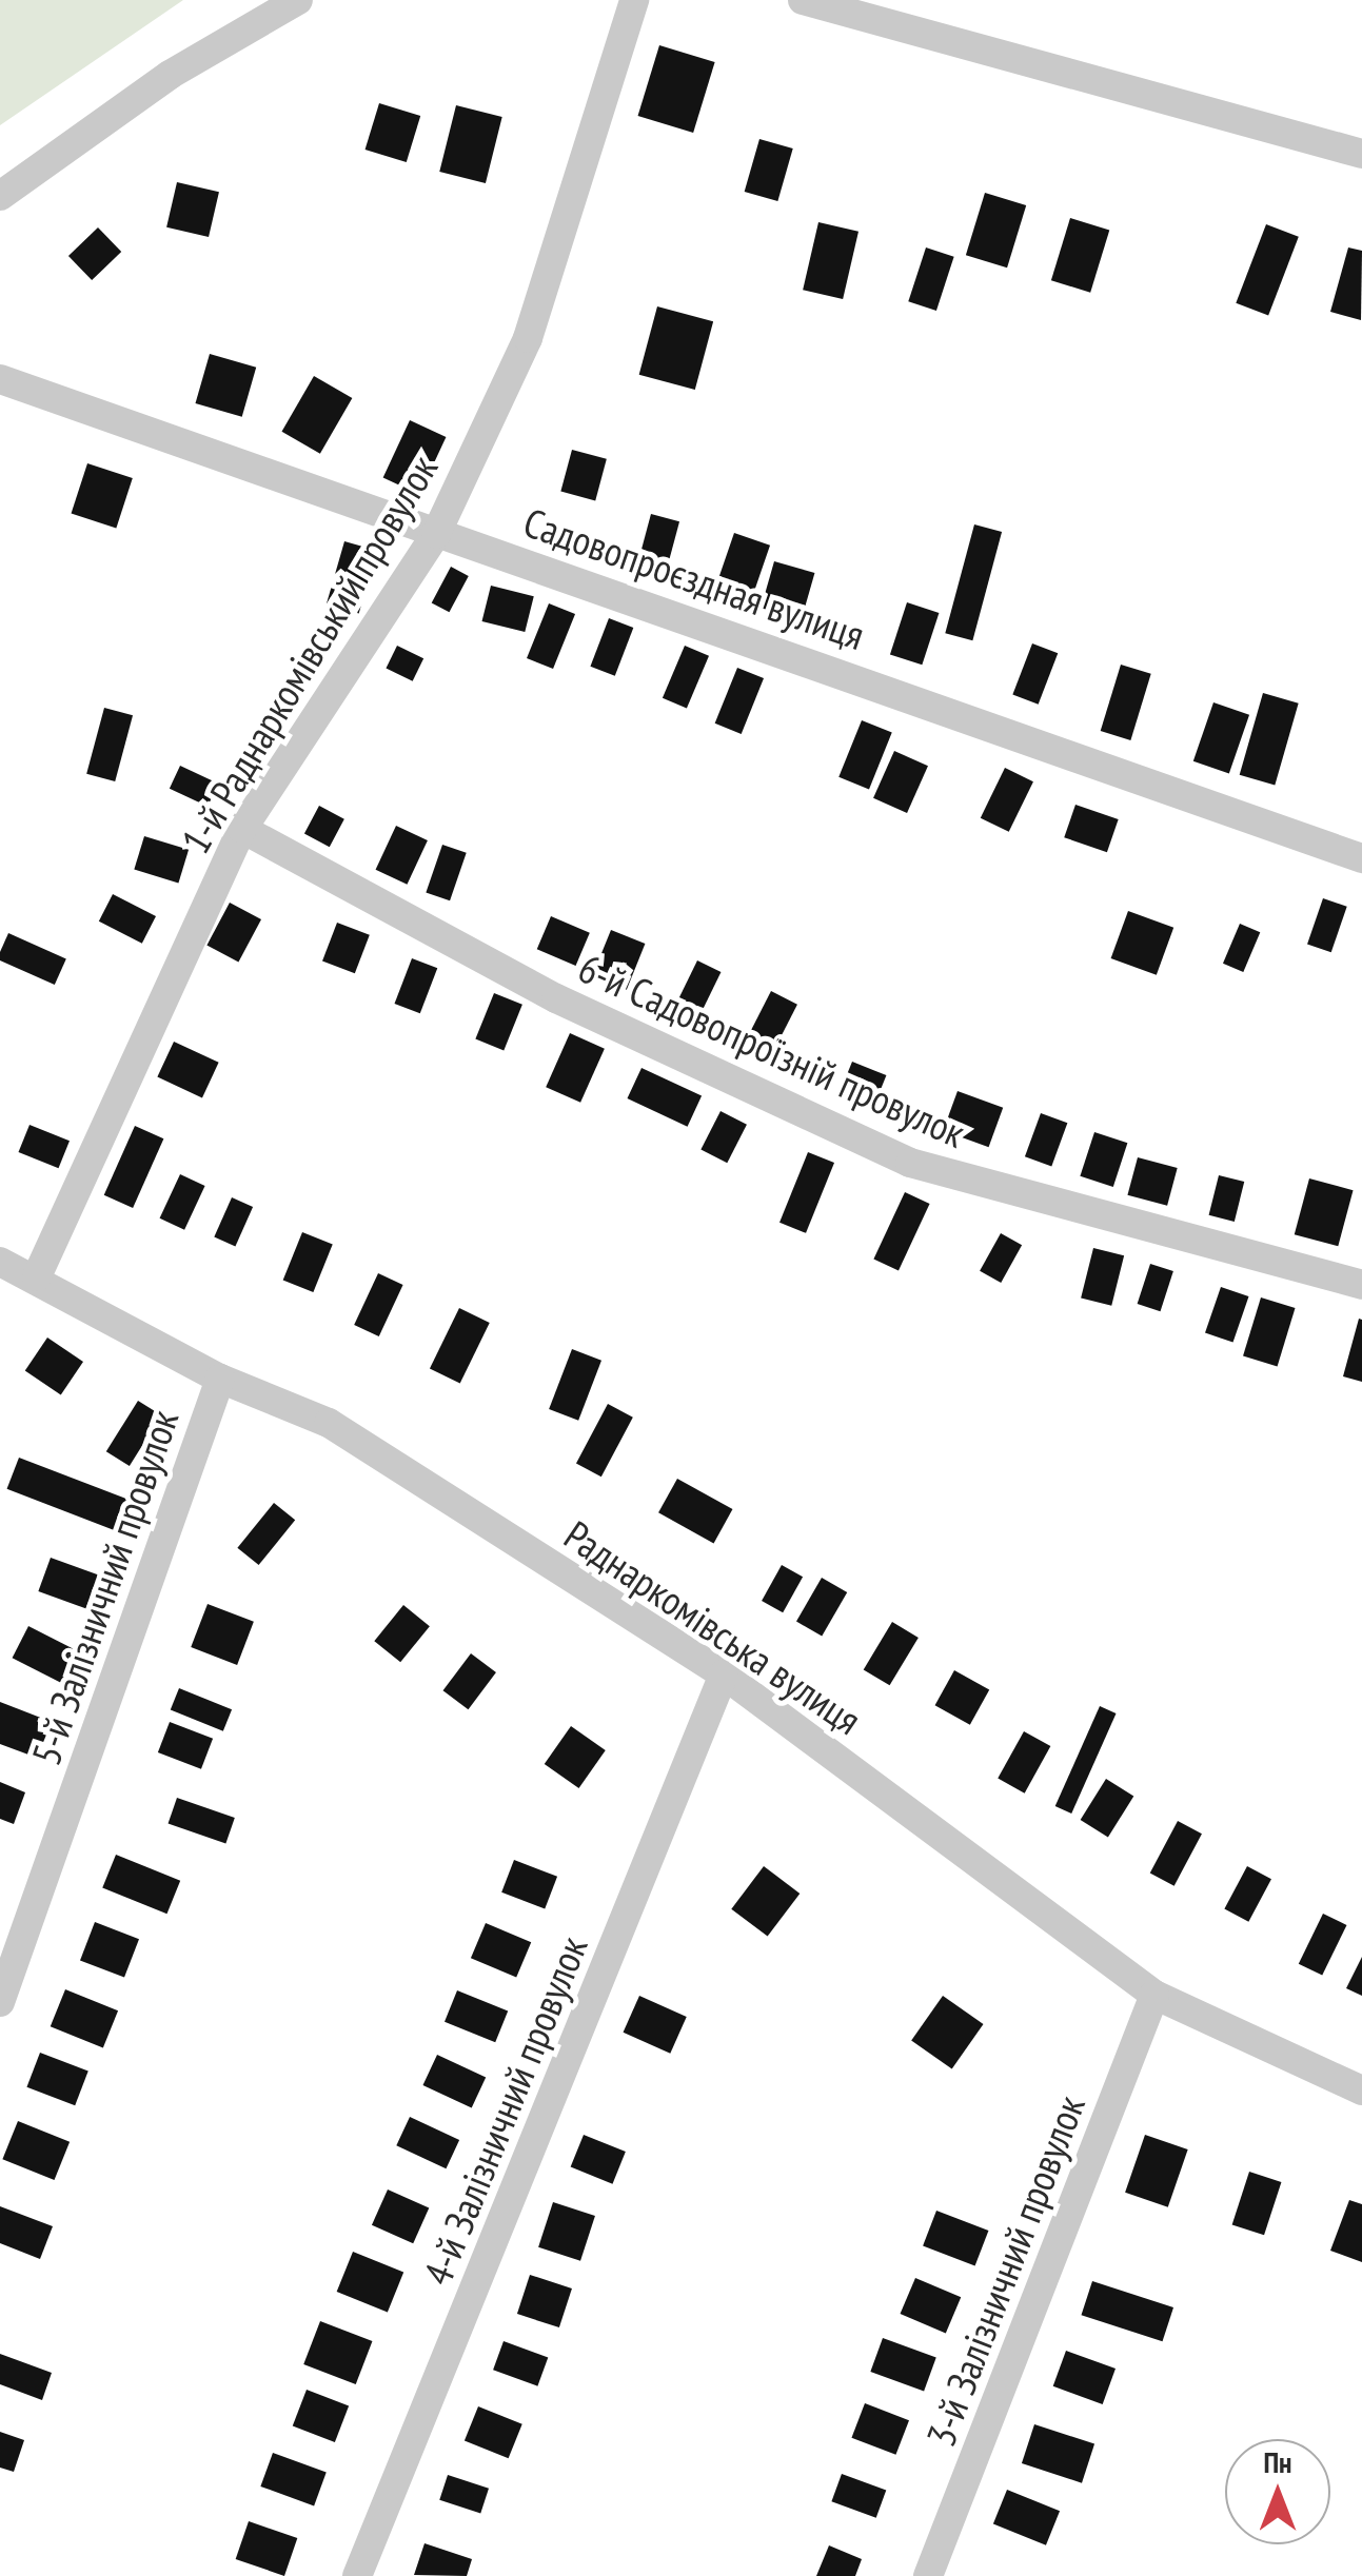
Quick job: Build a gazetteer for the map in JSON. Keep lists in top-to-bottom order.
{
  "streets": {
    "street": [
      "Садовопроєздная вулиця",
      "1-й Раднаркомівський провулок",
      "6-й Садовопроїзній провулок",
      "5-й Залізничний провулок",
      "Раднаркомівська вулиця",
      "4-й Залізничний провулок",
      "3-й Залізничний провулок"
    ]
  },
  "crossings": [
    ["Садовопроєздная вулиця", "1-й Раднаркомівський провулок"],
    ["1-й Раднаркомівський провулок", "6-й Садовопроїзній провулок"],
    ["1-й Раднаркомівський провулок", "Раднаркомівська вулиця"],
    ["5-й Залізничний провулок", "Раднаркомівська вулиця"],
    ["Раднаркомівська вулиця", "4-й Залізничний провулок"],
    ["Раднаркомівська вулиця", "3-й Залізничний провулок"]
  ],
  "north": "top"
}
